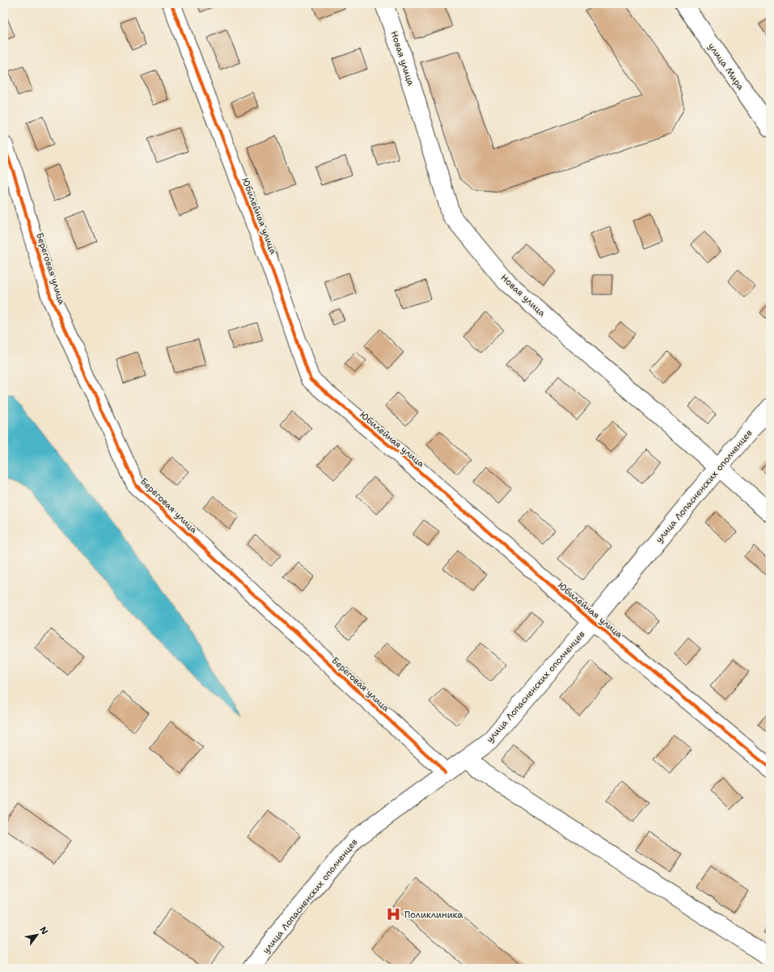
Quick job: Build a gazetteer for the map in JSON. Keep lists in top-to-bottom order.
{
  "streets": {
    "street": [
      "Новая улица",
      "улица Мира",
      "Юбилейная улица",
      "Береговая улица",
      "улица Лопасненских ополченцев"
    ]
  },
  "crossings": [
    ["Новая улица", "улица Лопасненских ополченцев"],
    ["Юбилейная улица", "улица Лопасненских ополченцев"],
    ["Береговая улица", "улица Лопасненских ополченцев"]
  ],
  "places": {
    "hospital": ["Поликлиника"]
  },
  "north": "top right"
}
